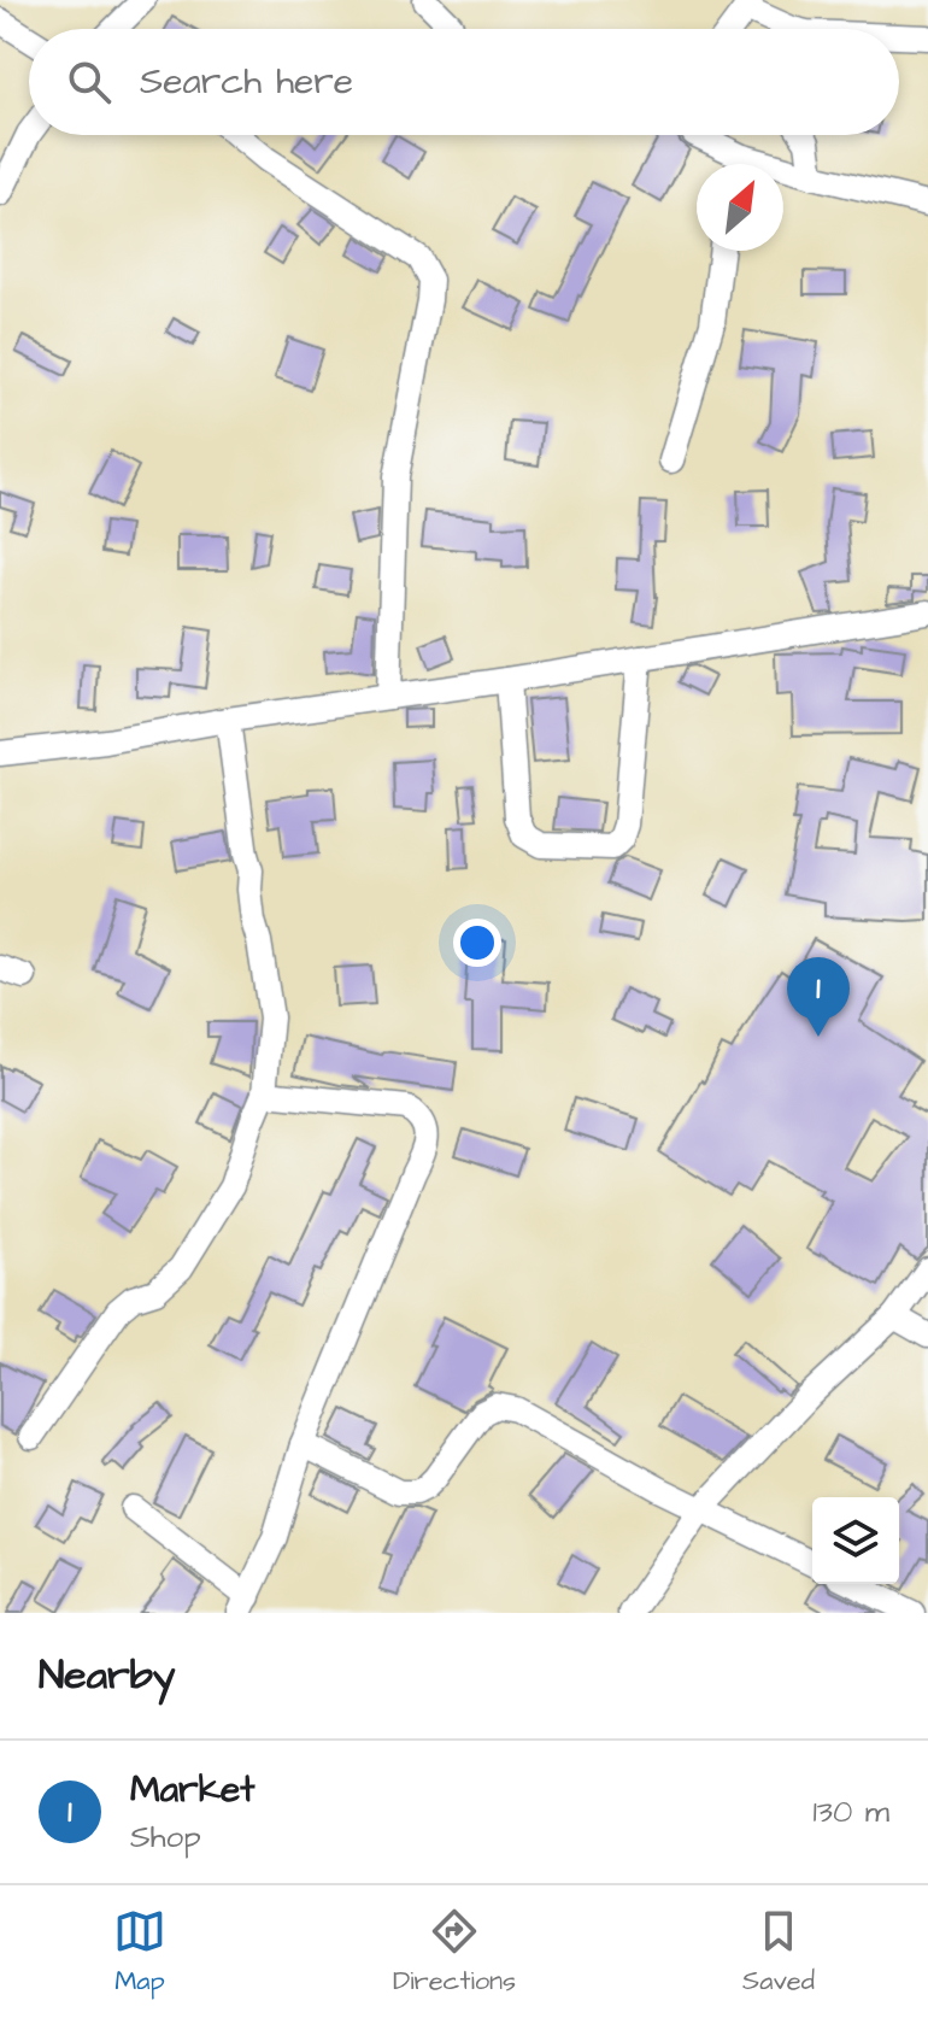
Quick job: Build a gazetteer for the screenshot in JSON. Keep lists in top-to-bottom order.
{
  "north": "top right",
  "page": {
    "search": "Search here",
    "pins": "1",
    "heading": "Nearby",
    "list": [
      {
        "mark": "1",
        "name": "Market",
        "note": "Shop",
        "value": "130 m"
      }
    ],
    "nav": ["Map", "Directions", "Saved"]
  }
}
